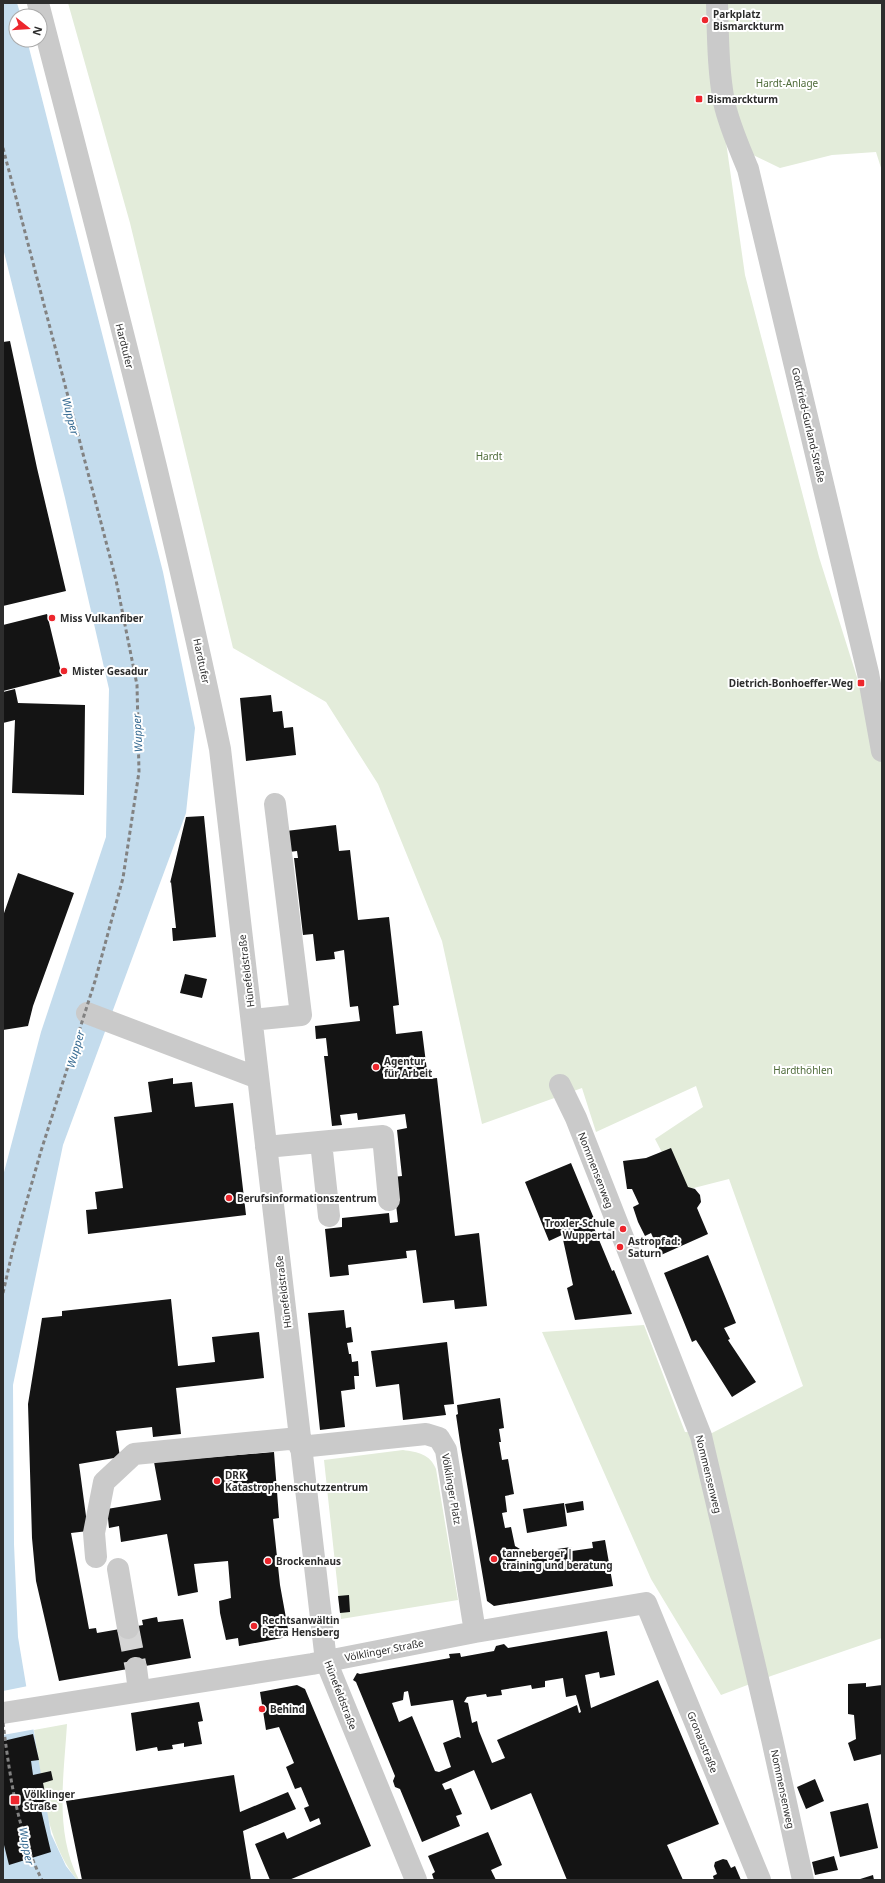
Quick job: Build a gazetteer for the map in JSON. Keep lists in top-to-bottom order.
{
  "streets": {
    "street": [
      "Hardtufer",
      "Gottfried-Gurland-Straße",
      "Hünefeldstraße",
      "Nommensenweg",
      "Völklinger Platz",
      "Völklinger Straße",
      "Gronaustraße"
    ]
  },
  "crossings": [
    ["Hardtufer", "Hünefeldstraße"],
    ["Hünefeldstraße", "Völklinger Platz"],
    ["Hünefeldstraße", "Völklinger Straße"],
    ["Völklinger Platz", "Völklinger Straße"],
    ["Völklinger Straße", "Gronaustraße"]
  ],
  "water": ["Wupper"],
  "parks": ["Hardt-Anlage", "Hardt", "Hardthöhlen"],
  "places": {
    "other": [
      "Parkplatz Bismarckturm",
      "Miss Vulkanfiber",
      "Mister Gesadur",
      "Agentur für Arbeit",
      "Berufsinformationszentrum",
      "Troxler-Schule Wuppertal",
      "Astropfad: Saturn",
      "DRK Katastrophenschutzzentrum",
      "tanneberger | training und beratung",
      "Brockenhaus",
      "Rechtsanwältin Petra Hensberg",
      "Behind"
    ],
    "transit": ["Bismarckturm", "Dietrich-Bonhoeffer-Weg", "Völklinger Straße"]
  },
  "north": "right"
}
